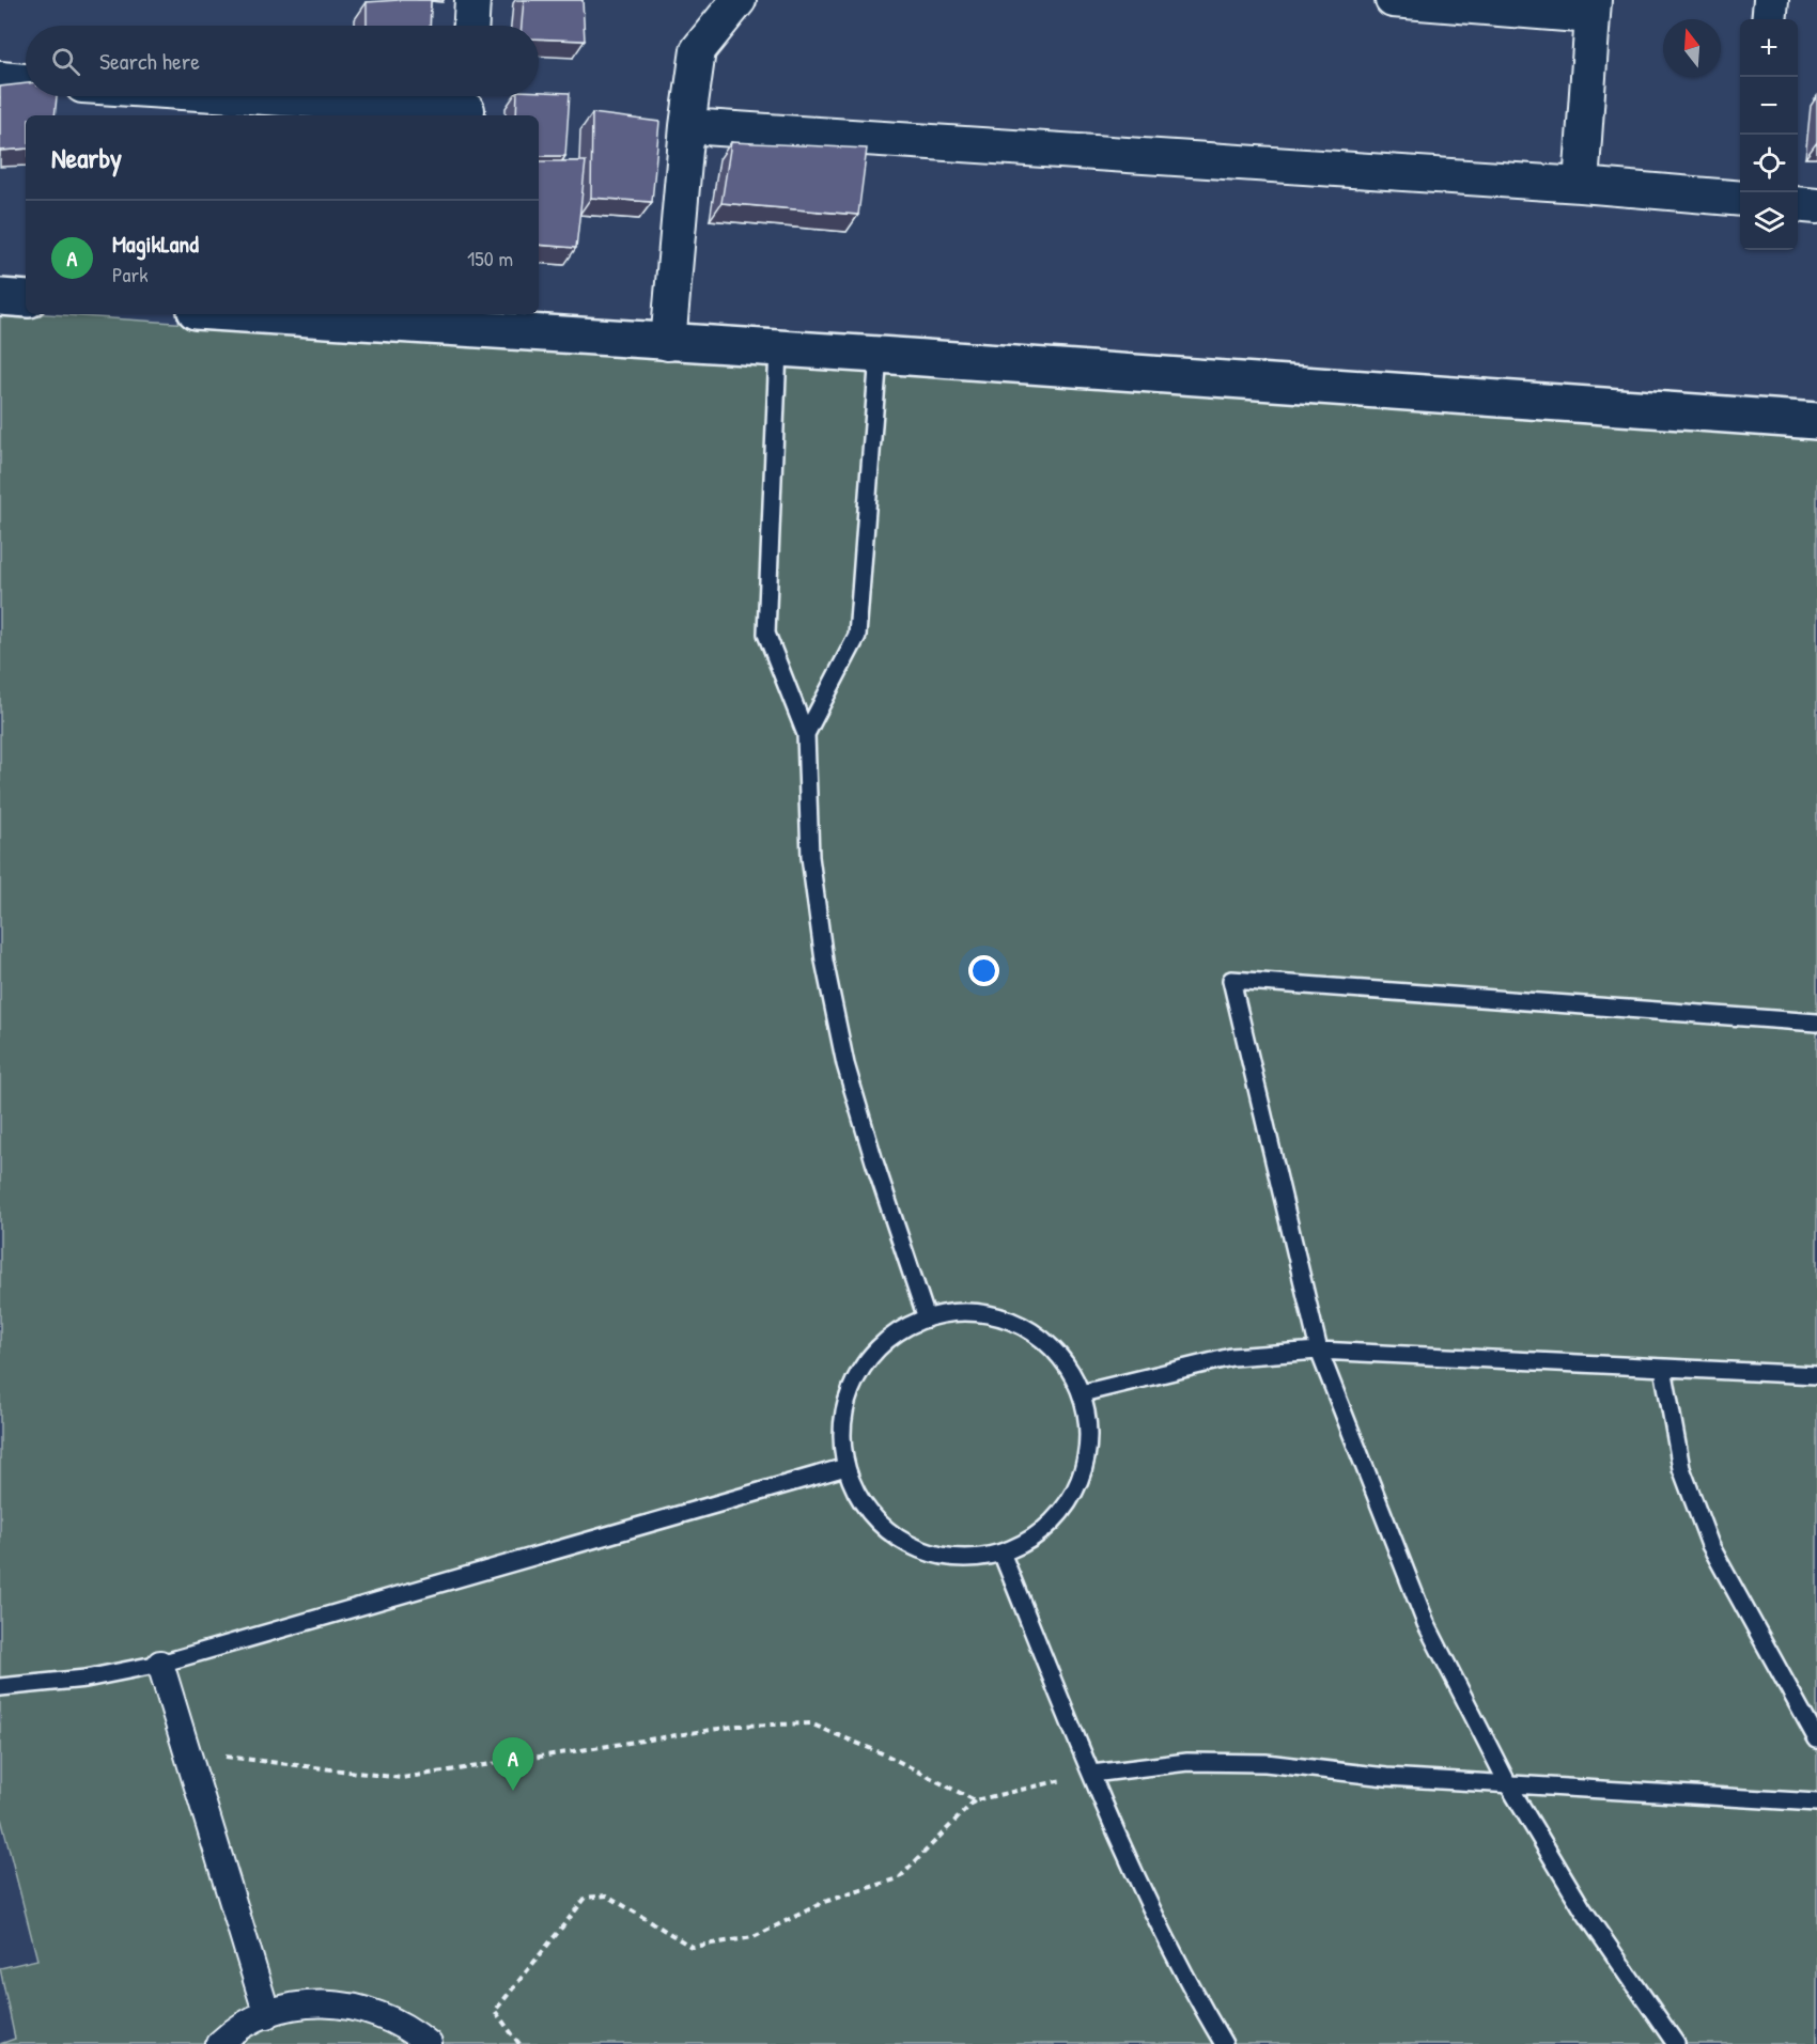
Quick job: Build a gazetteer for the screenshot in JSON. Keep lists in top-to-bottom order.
{
  "north": "top",
  "page": {
    "map_buttons": ["+", "−"],
    "search": "Search here",
    "heading": "Nearby",
    "list": [
      {
        "mark": "A",
        "name": "MagikLand",
        "note": "Park",
        "value": "150 m"
      }
    ],
    "pins": "A"
  }
}
